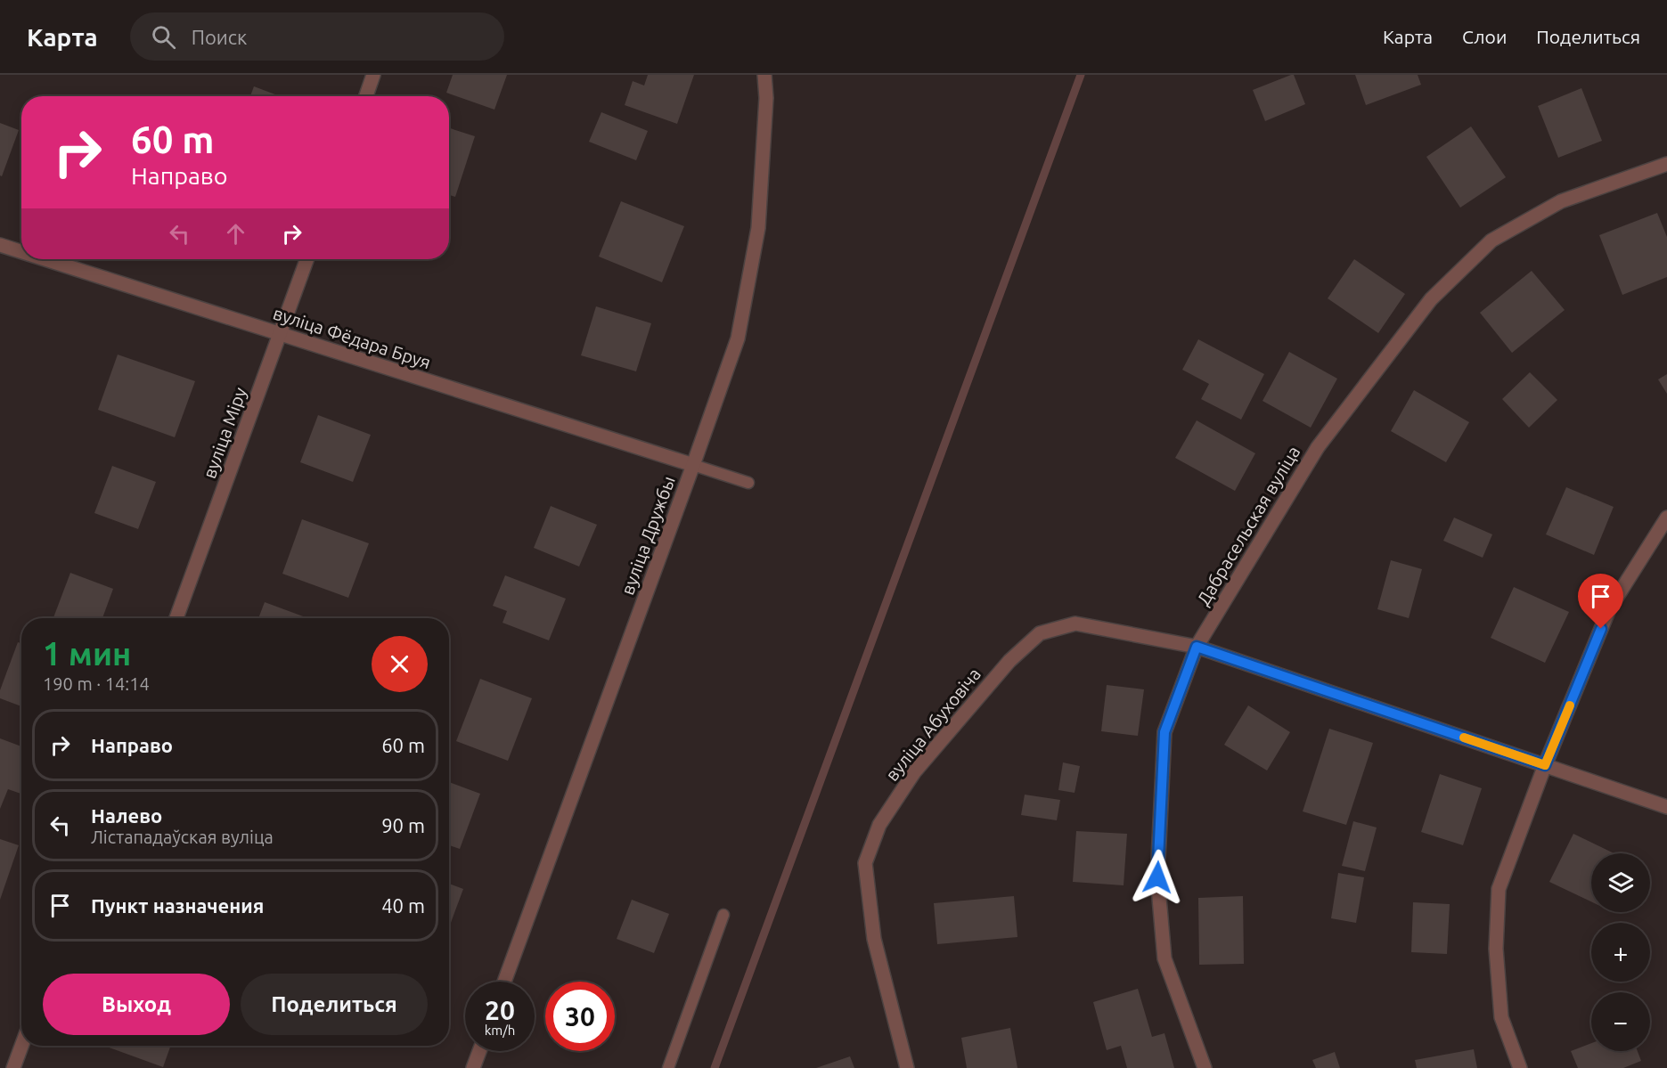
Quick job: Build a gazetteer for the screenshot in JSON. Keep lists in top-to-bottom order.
{
  "streets": {
    "street": [
      "вуліца Фёдара Бруя",
      "вуліца Міру",
      "Дабрасельская вуліца",
      "вуліца Дружбы",
      "вуліца Абуховіча"
    ]
  },
  "crossings": [
    ["вуліца Фёдара Бруя", "вуліца Міру"],
    ["вуліца Фёдара Бруя", "вуліца Дружбы"],
    ["Дабрасельская вуліца", "вуліца Абуховіча"]
  ],
  "page": {
    "header": "Карта",
    "search": "Поиск",
    "nav": ["Карта", "Слои", "Поделиться"],
    "turn": ["60 m", "Направо"],
    "heading": ["1 мин", "190 m · 14:14"],
    "list": [
      {
        "name": "Направо",
        "value": "60 m"
      },
      {
        "name": "Налево",
        "note": "Лістападаўская вуліца",
        "value": "90 m"
      },
      {
        "name": "Пункт назначения",
        "value": "40 m"
      }
    ],
    "map_buttons": ["+", "−"],
    "buttons": ["Выход", "Поделиться"],
    "speed": "20 km/h",
    "limit": "30"
  }
}
